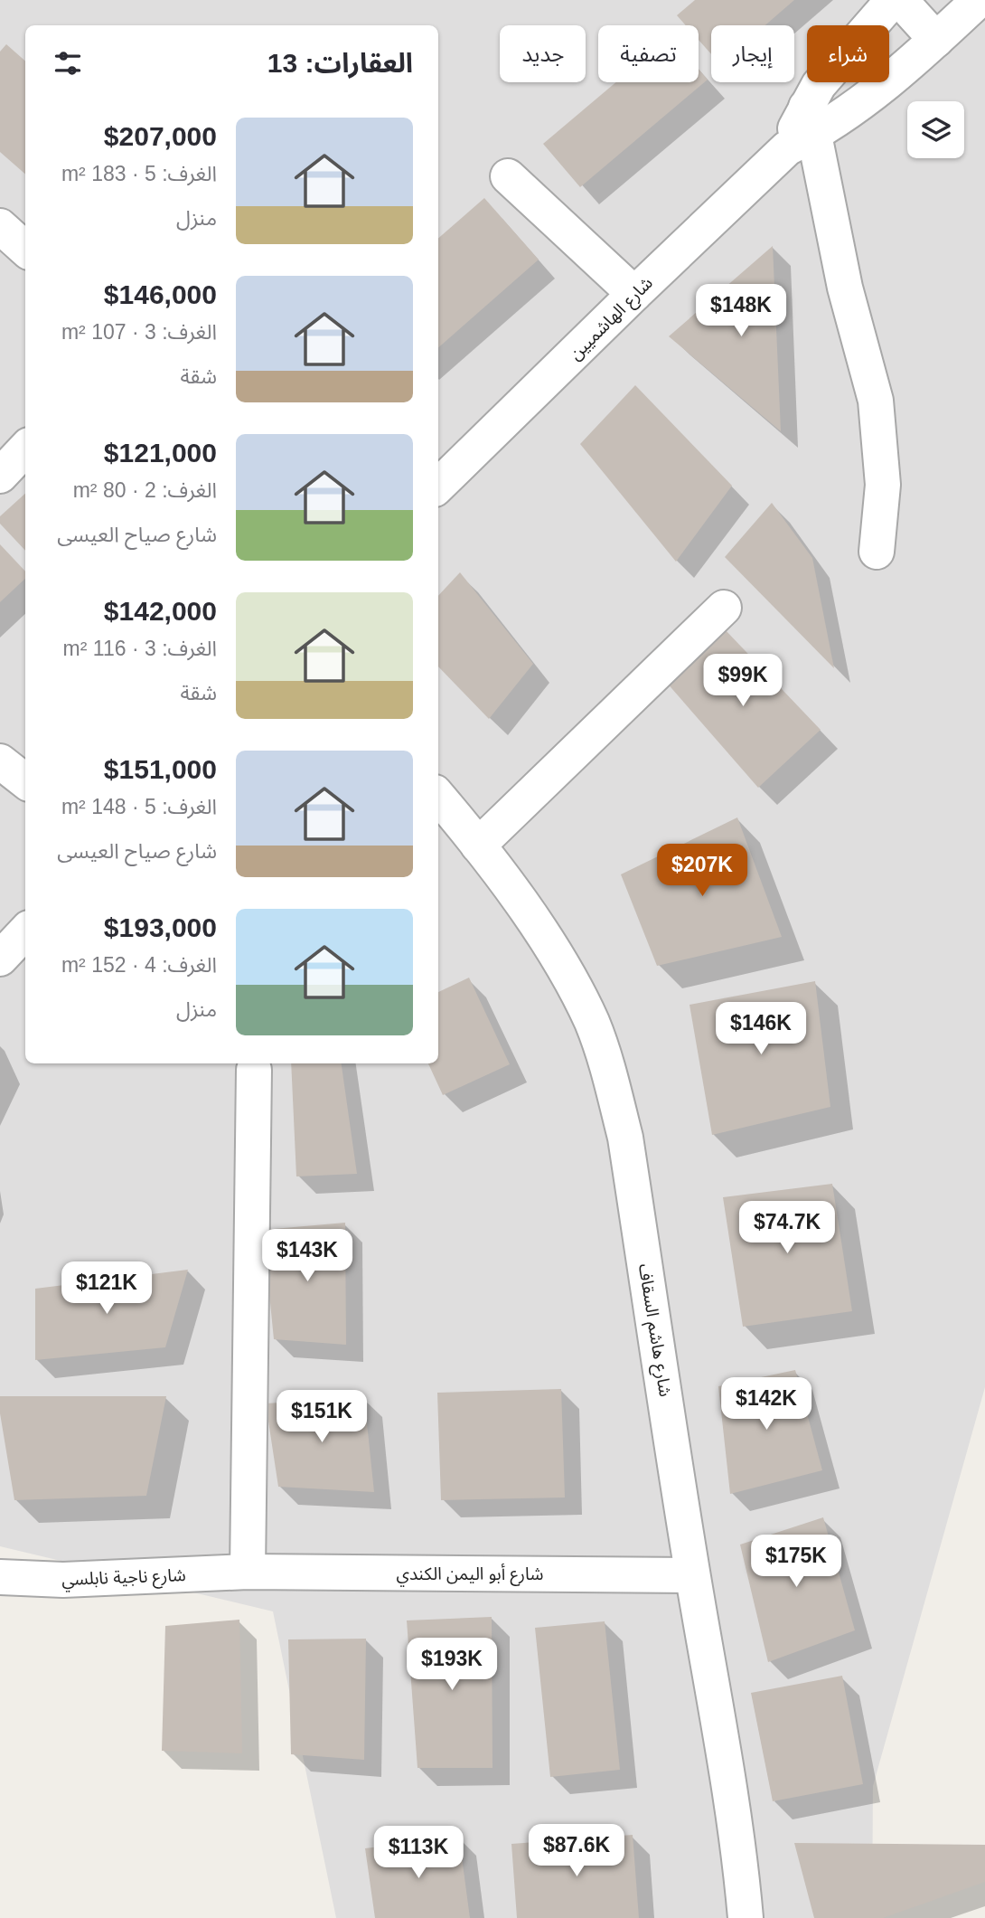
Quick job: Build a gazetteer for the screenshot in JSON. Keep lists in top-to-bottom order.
{
  "streets": {
    "street": [
      "شارع الهاشميين",
      "شارع هاشم السقاف",
      "شارع أبو اليمن الكندي",
      "شارع ناجية نابلسي"
    ]
  },
  "crossings": [
    ["شارع هاشم السقاف", "شارع أبو اليمن الكندي"],
    ["شارع أبو اليمن الكندي", "شارع ناجية نابلسي"]
  ],
  "page": {
    "chip": [
      "شراء",
      "إيجار",
      "تصفية",
      "جديد"
    ],
    "heading": "العقارات: 13",
    "list": [
      {
        "name": "$207,000",
        "note": "الغرف: 5 · 183 m² · منزل"
      },
      {
        "name": "$146,000",
        "note": "الغرف: 3 · 107 m² · شقة"
      },
      {
        "name": "$121,000",
        "note": "الغرف: 2 · 80 m² · شارع صياح العيسى"
      },
      {
        "name": "$142,000",
        "note": "الغرف: 3 · 116 m² · شقة"
      },
      {
        "name": "$151,000",
        "note": "الغرف: 5 · 148 m² · شارع صياح العيسى"
      },
      {
        "name": "$193,000",
        "note": "الغرف: 4 · 152 m² · منزل"
      }
    ],
    "price": [
      "$148K",
      "$99K",
      "$207K",
      "$146K",
      "$74.7K",
      "$143K",
      "$121K",
      "$142K",
      "$151K",
      "$175K",
      "$193K",
      "$87.6K",
      "$113K"
    ]
  }
}
